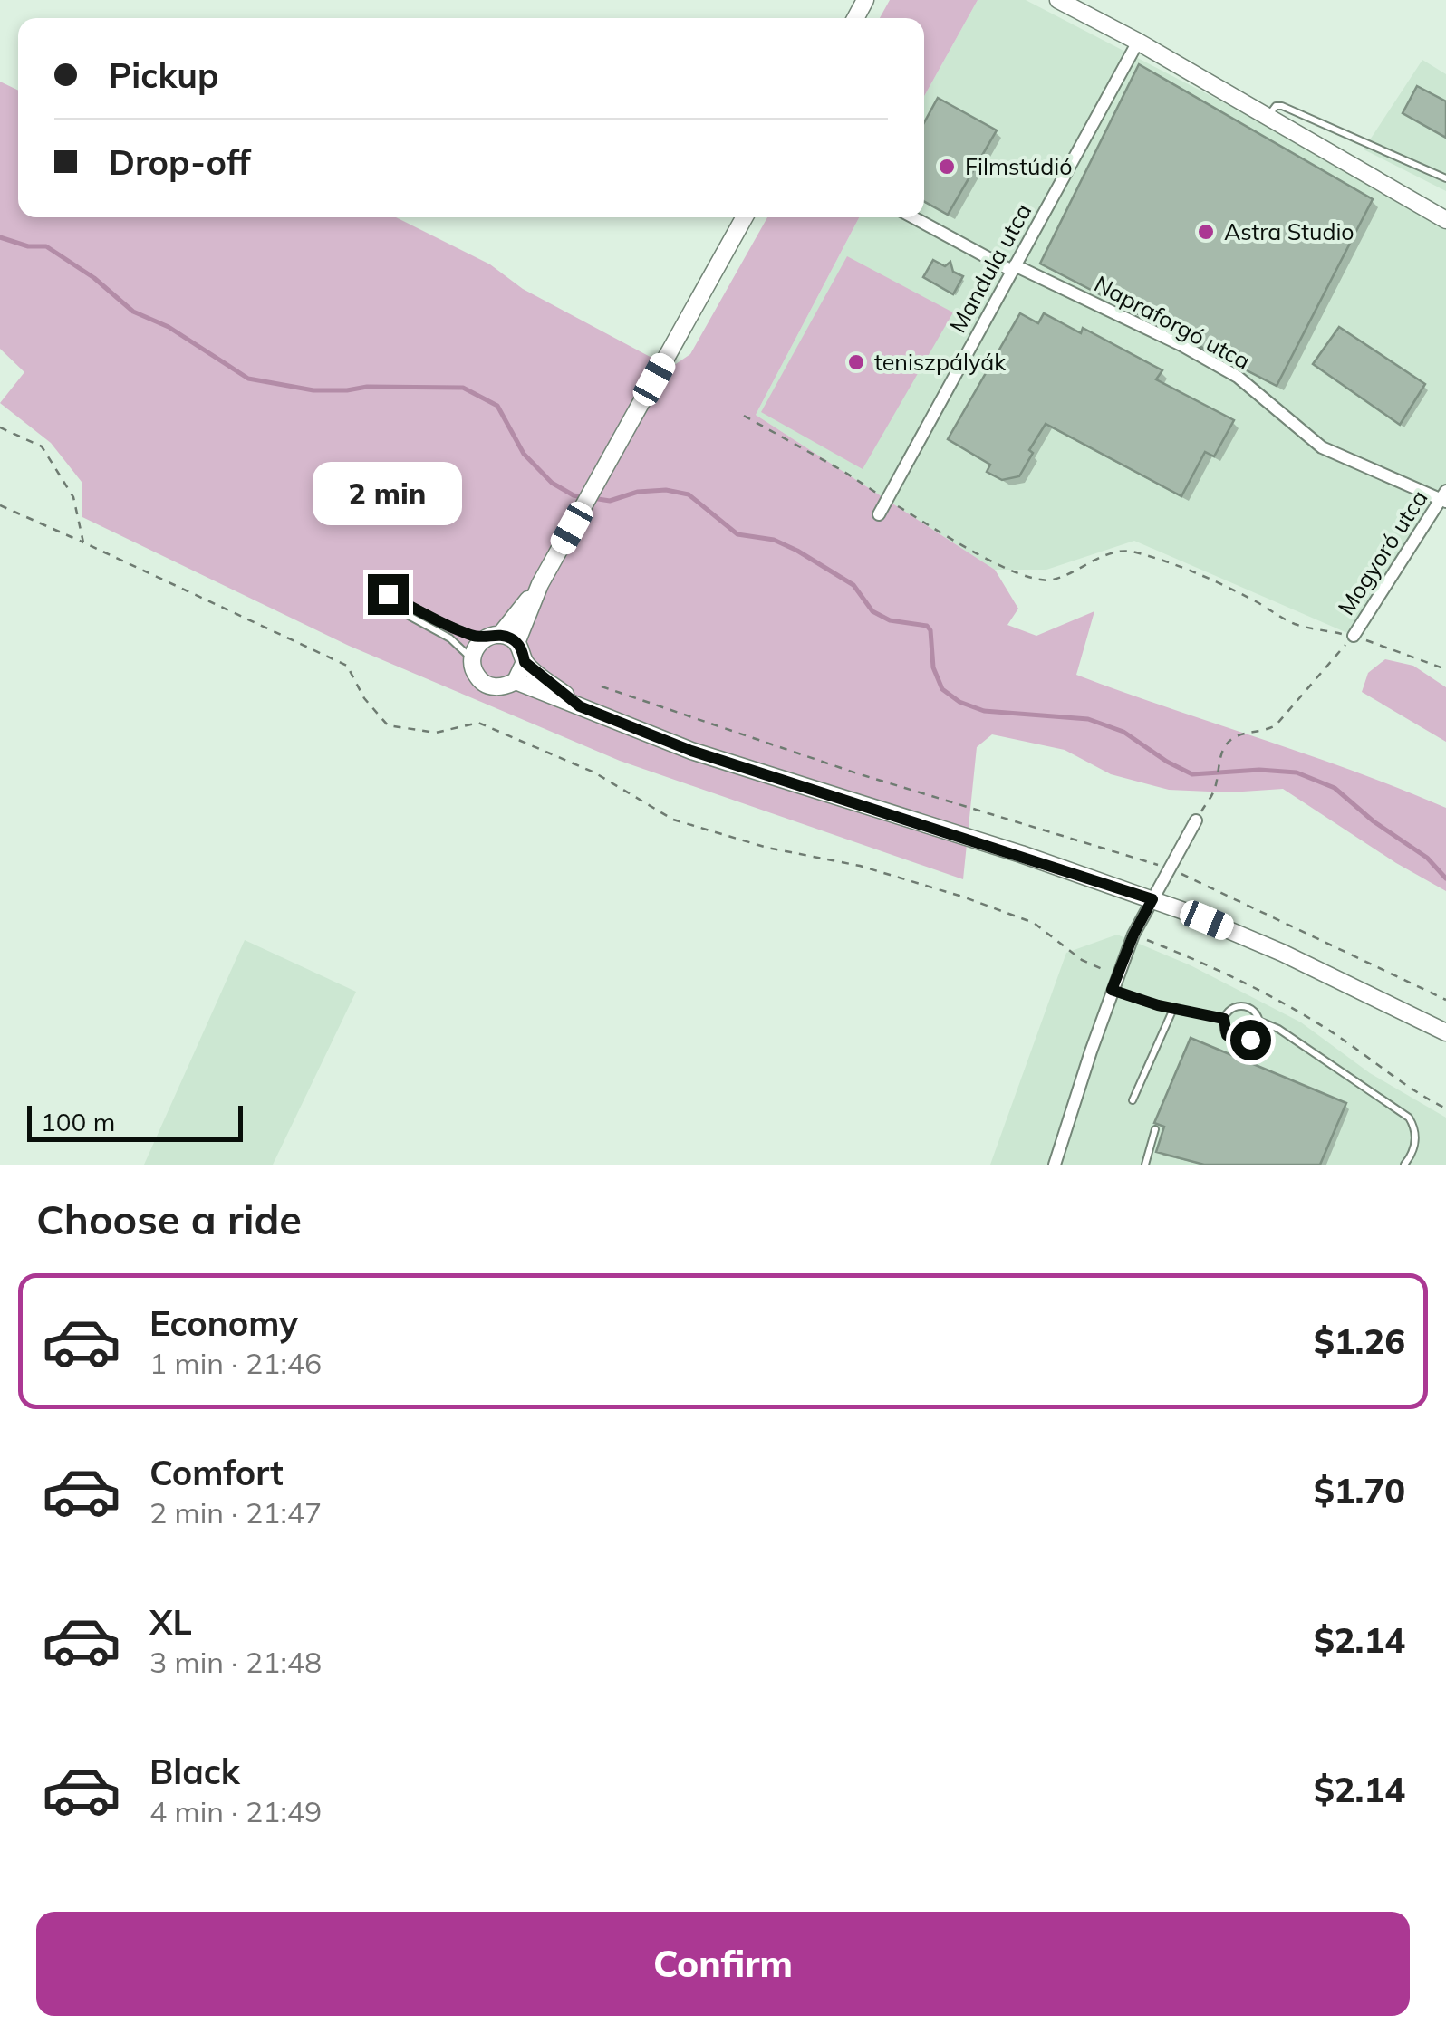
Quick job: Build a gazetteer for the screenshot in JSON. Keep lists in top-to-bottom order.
{
  "streets": {
    "street": ["Mandula utca", "Napraforgó utca", "Mogyoró utca"]
  },
  "crossings": [
    ["Mandula utca", "Napraforgó utca"],
    ["Napraforgó utca", "Mogyoró utca"]
  ],
  "places": ["Filmstúdió", "Astra Studio", "teniszpályák"],
  "scale_bar": "100 m",
  "page": {
    "banner": ["Pickup", "Drop-off"],
    "bubble": "2 min",
    "scale": "100 m",
    "heading": "Choose a ride",
    "list": [
      {
        "name": "Economy",
        "note": "1 min · 21:46",
        "value": "$1.26"
      },
      {
        "name": "Comfort",
        "note": "2 min · 21:47",
        "value": "$1.70"
      },
      {
        "name": "XL",
        "note": "3 min · 21:48",
        "value": "$2.14"
      },
      {
        "name": "Black",
        "note": "4 min · 21:49",
        "value": "$2.14"
      }
    ],
    "buttons": "Confirm"
  }
}
